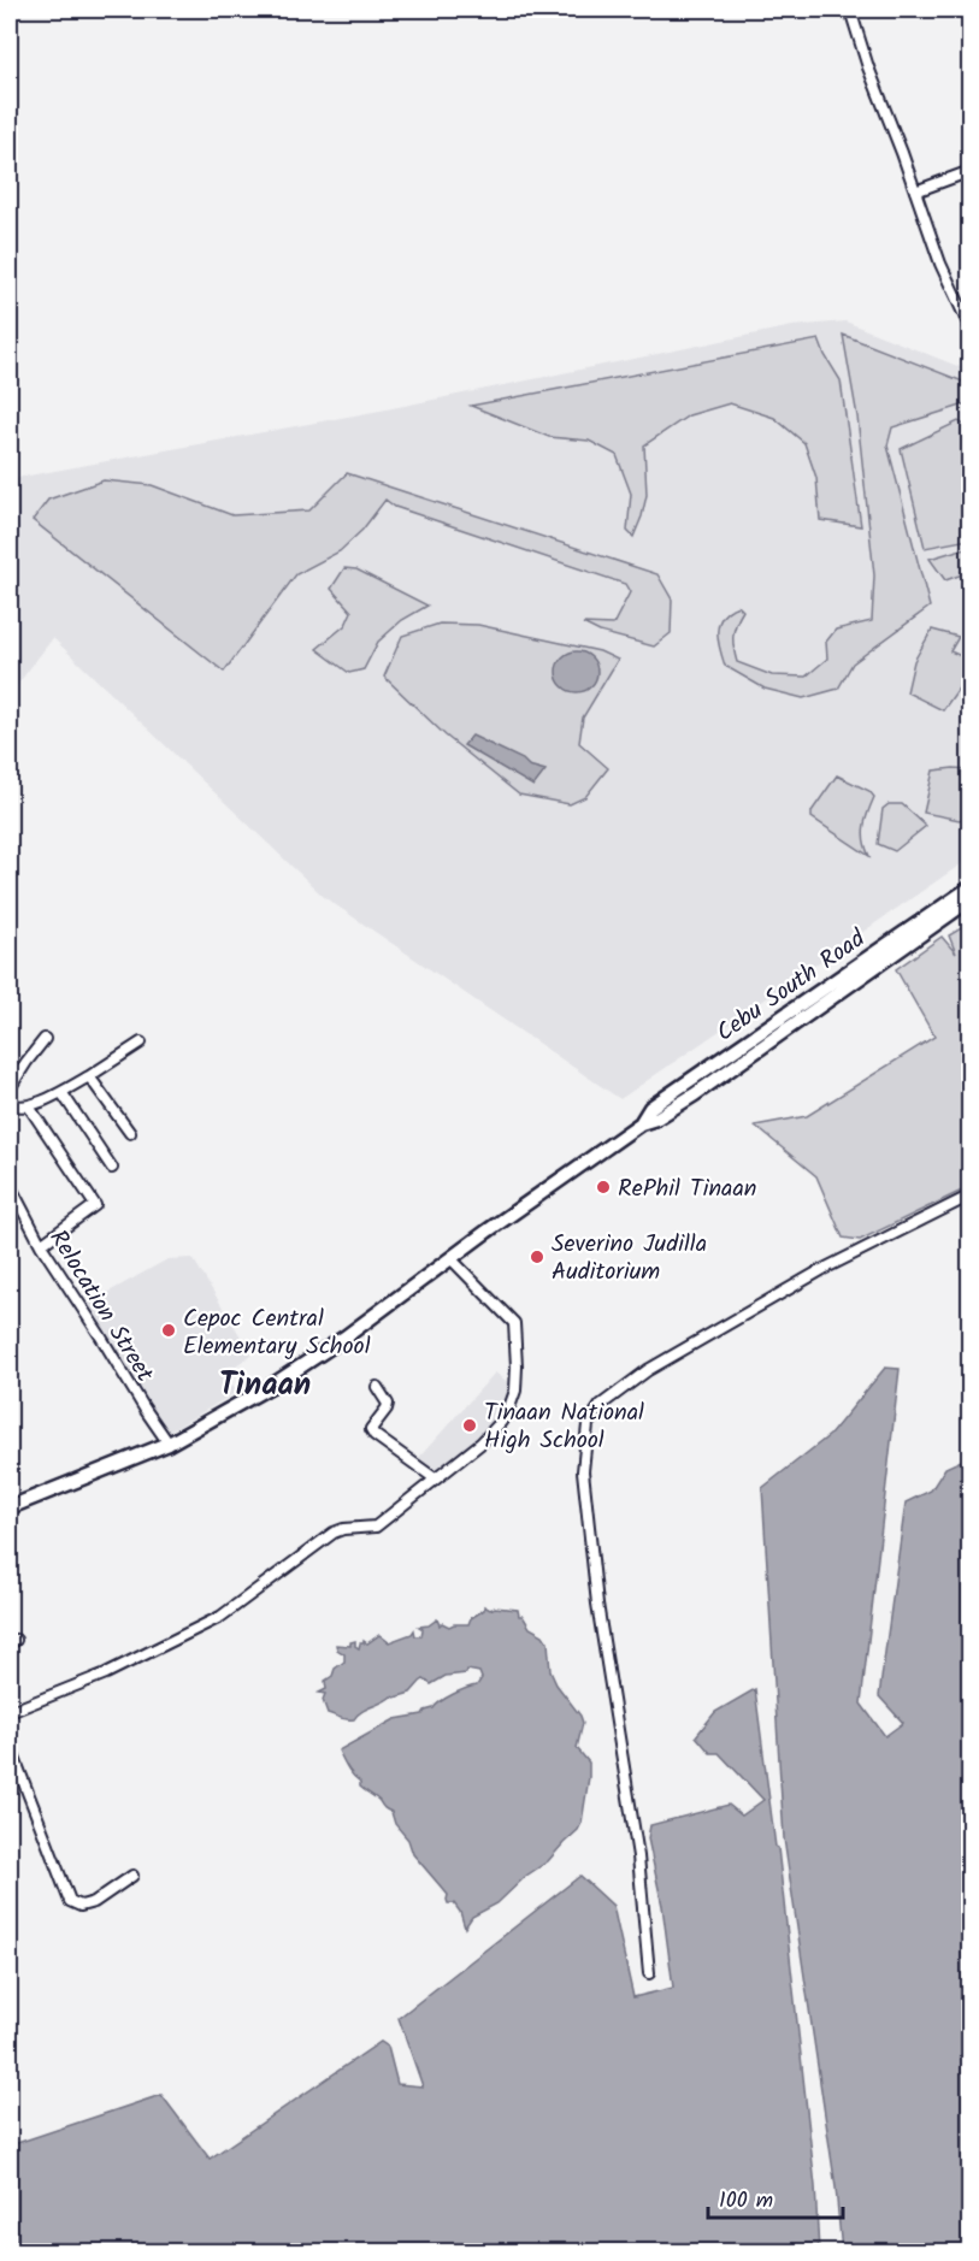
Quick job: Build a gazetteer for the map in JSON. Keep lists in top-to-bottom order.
{
  "streets": {
    "highway": ["Cebu South Road"],
    "street": ["Relocation Street"]
  },
  "crossings": [
    ["Cebu South Road", "Relocation Street"]
  ],
  "districts": ["Tinaan"],
  "places": [
    "RePhil Tinaan",
    "Severino Judilla Auditorium",
    "Cepoc Central Elementary School",
    "Tinaan National High School"
  ],
  "scale_bar": "100 m"
}
